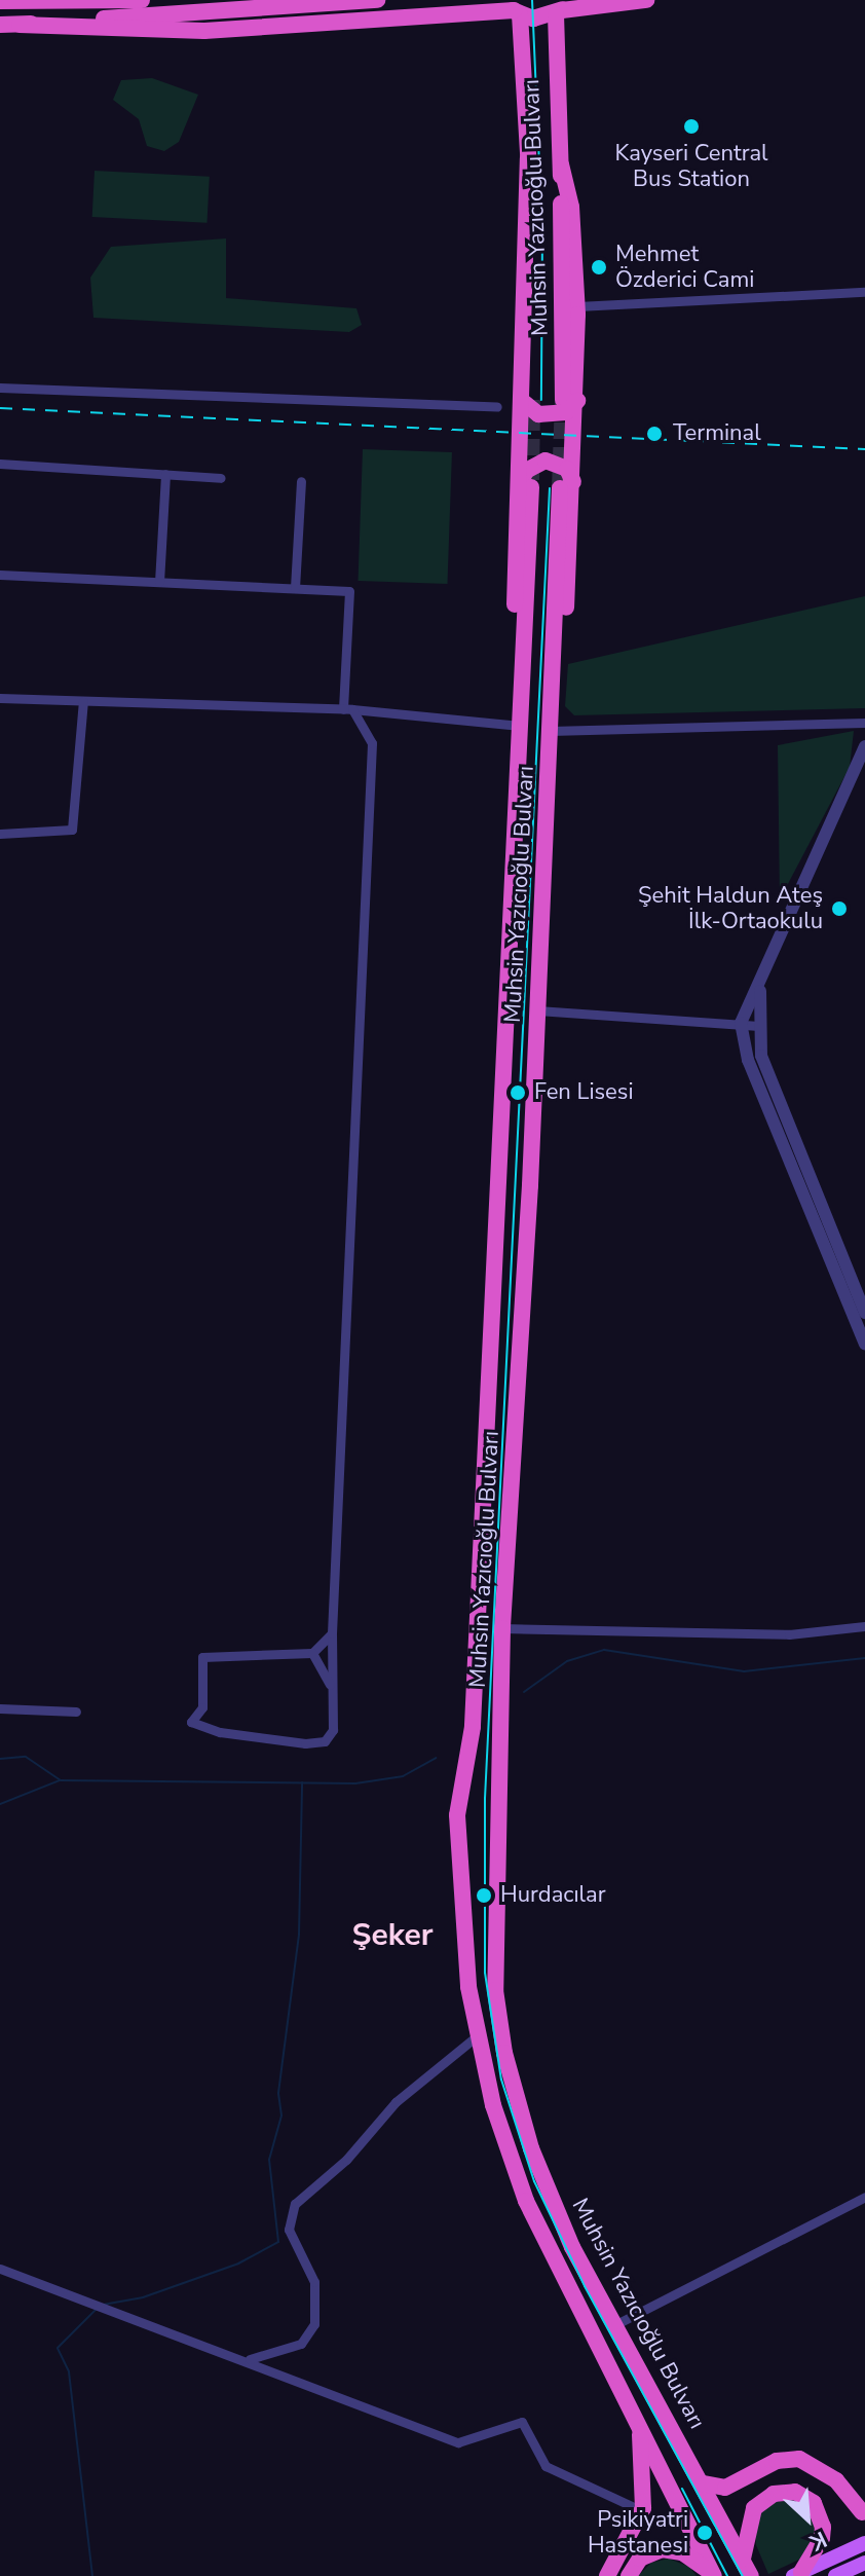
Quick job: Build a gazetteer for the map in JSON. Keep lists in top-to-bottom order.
{
  "streets": {
    "highway": ["Muhsin Yazıcıoğlu Bulvarı"]
  },
  "districts": ["Şeker"],
  "places": [
    "Kayseri Central Bus Station",
    "Mehmet Özderici Cami",
    "Terminal",
    "Şehit Haldun Ateş İlk-Ortaokulu",
    "Fen Lisesi",
    "Hurdacılar",
    "Psikiyatri Hastanesi"
  ],
  "north": "bottom right"
}
